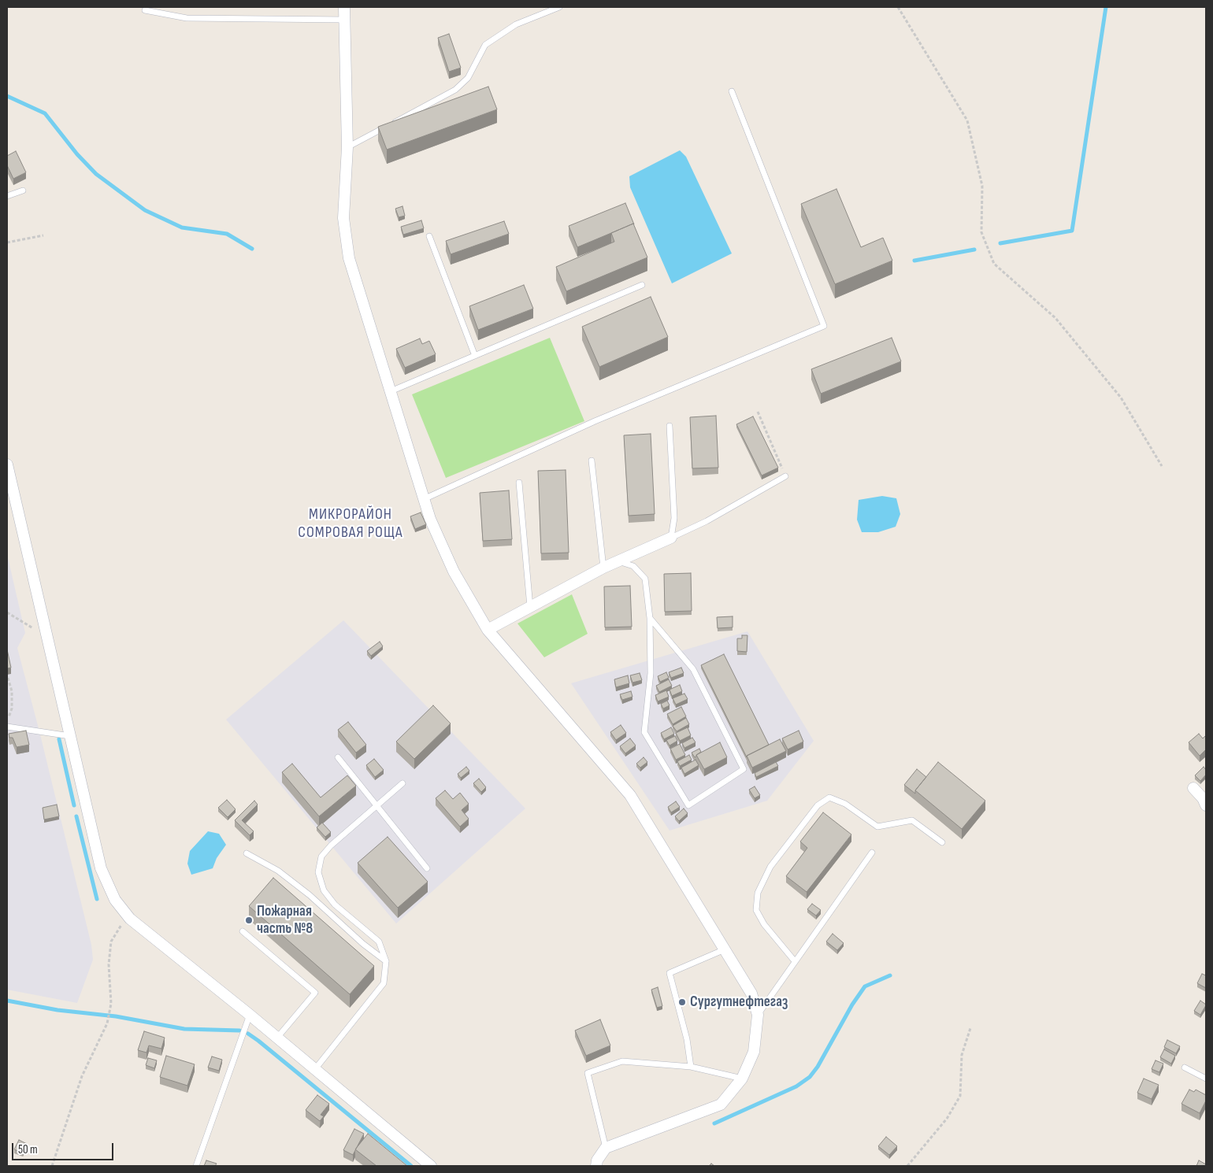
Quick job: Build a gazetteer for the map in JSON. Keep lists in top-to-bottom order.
{
  "districts": ["МИКРОРАЙОН СОМРОВАЯ РОЩА"],
  "places": ["Пожарная часть №8", "Сургутнефтегаз"],
  "scale_bar": "50 m"
}
